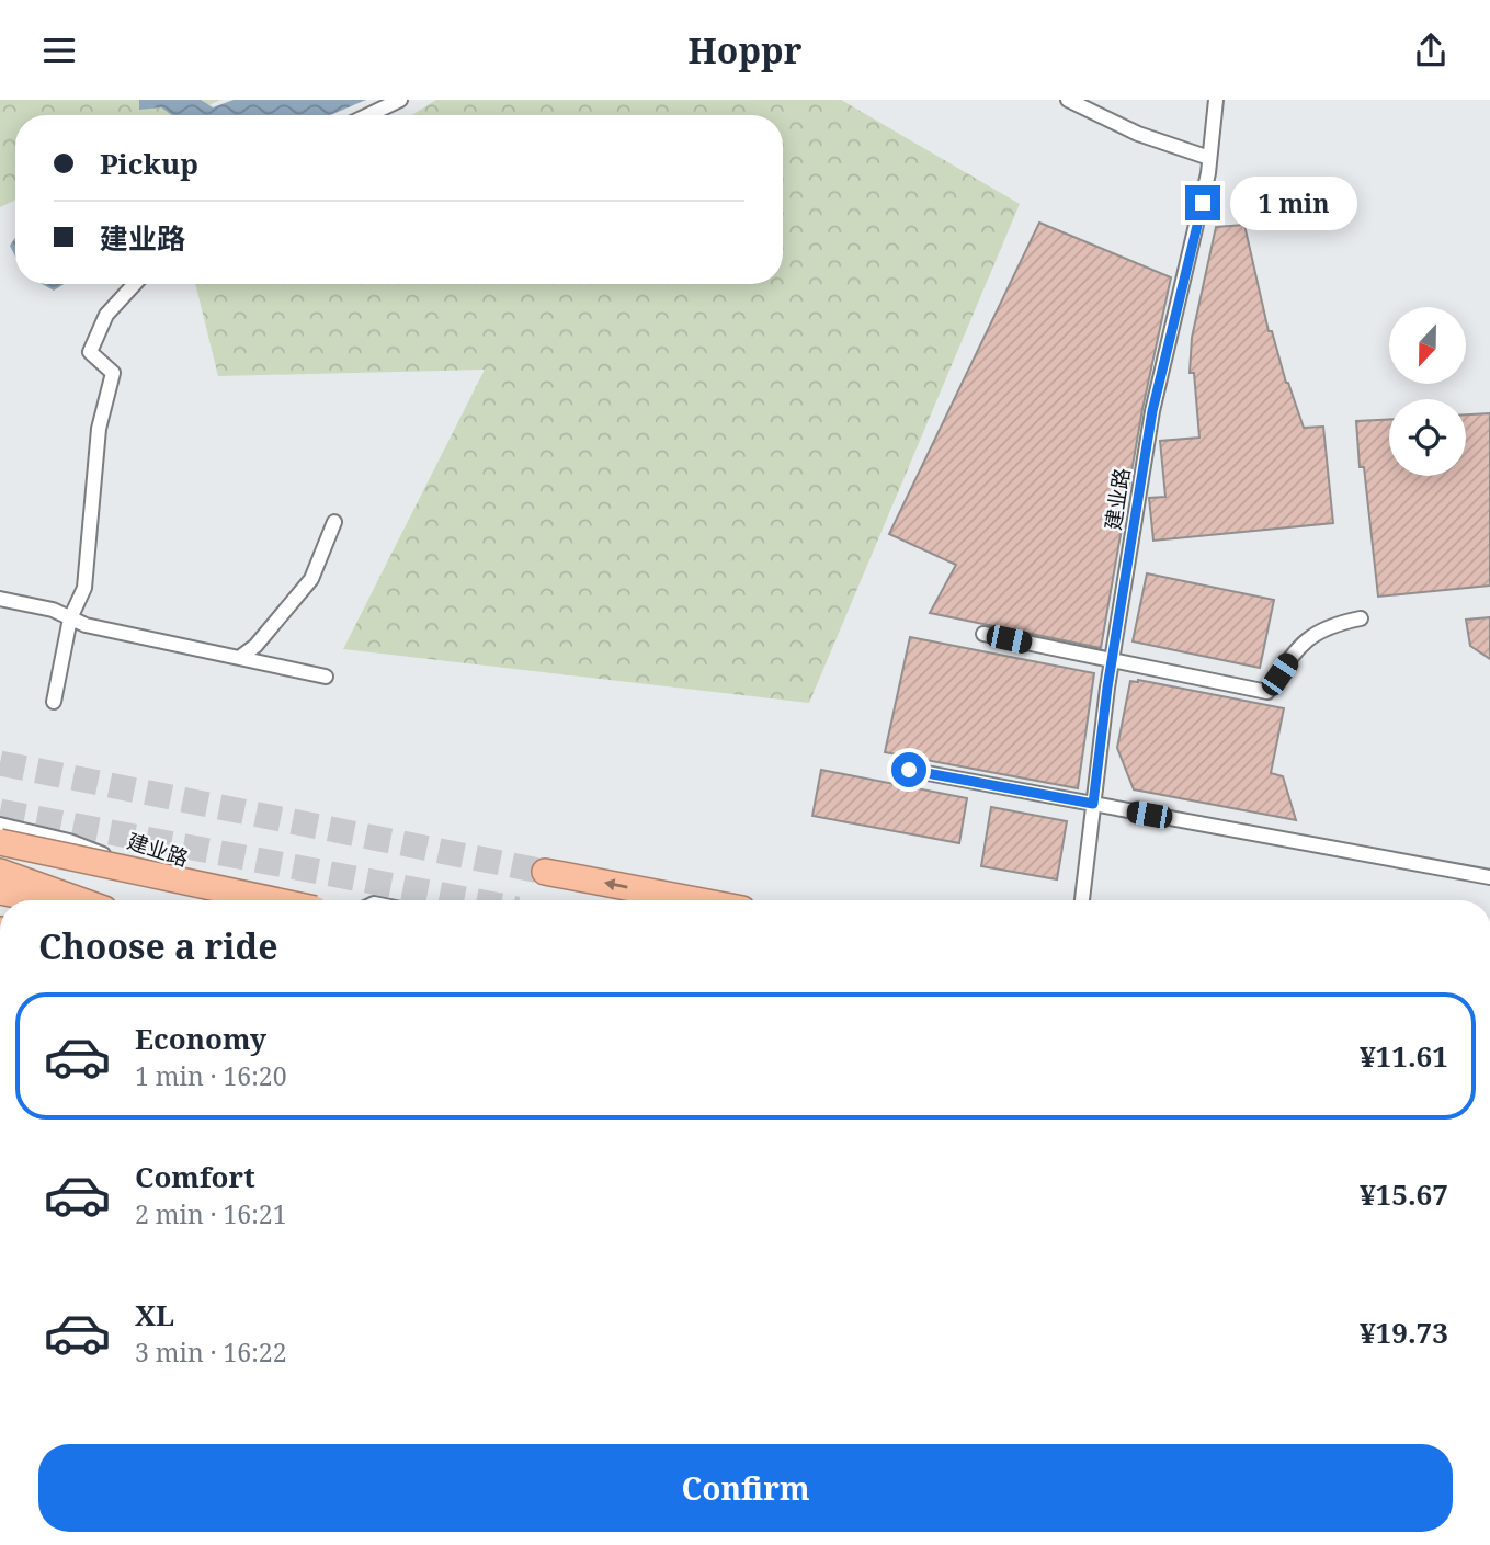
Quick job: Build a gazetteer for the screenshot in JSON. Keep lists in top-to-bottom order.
{
  "streets": {
    "street": ["建业路"]
  },
  "north": "bottom",
  "page": {
    "header": "Hoppr",
    "banner": ["Pickup", "建业路"],
    "bubble": "1 min",
    "heading": "Choose a ride",
    "list": [
      {
        "name": "Economy",
        "note": "1 min · 16:20",
        "value": "¥11.61"
      },
      {
        "name": "Comfort",
        "note": "2 min · 16:21",
        "value": "¥15.67"
      },
      {
        "name": "XL",
        "note": "3 min · 16:22",
        "value": "¥19.73"
      }
    ],
    "buttons": "Confirm"
  }
}
